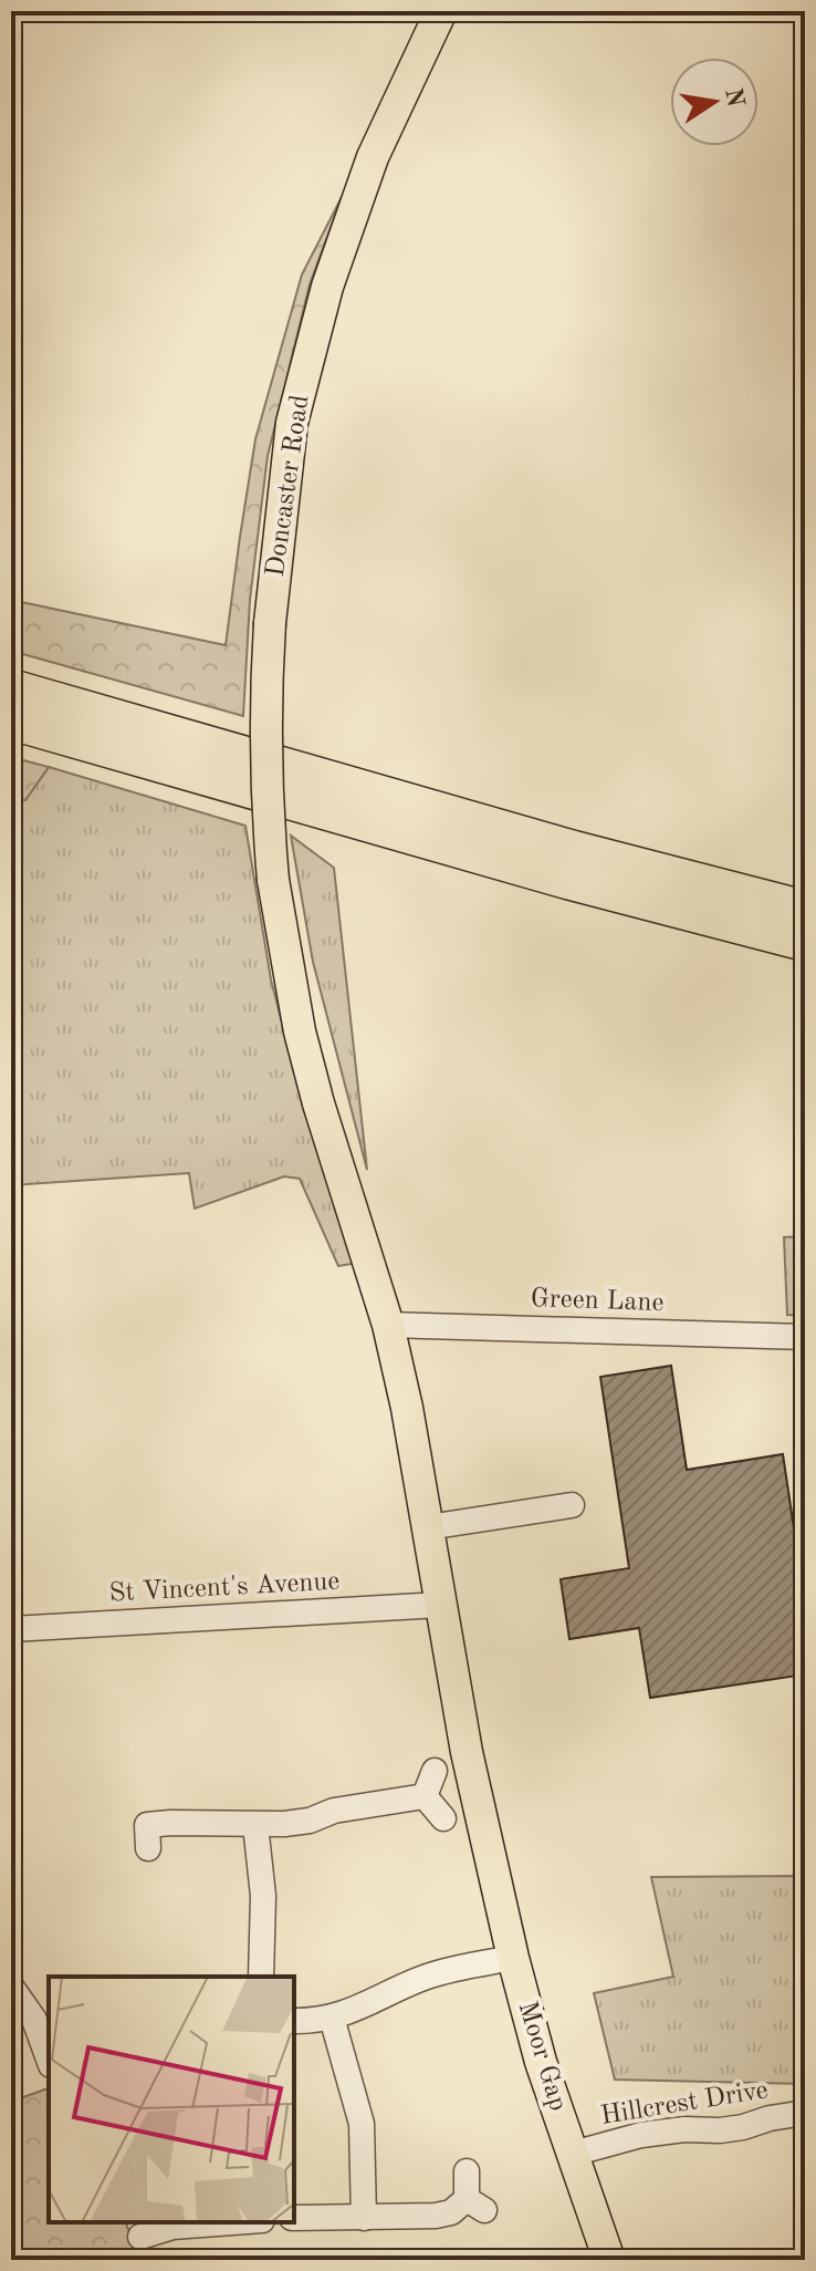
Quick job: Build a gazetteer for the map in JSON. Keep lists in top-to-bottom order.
{
  "streets": {
    "main road": ["Doncaster Road", "Moor Gap"],
    "street": ["Green Lane", "St Vincent's Avenue", "Hillcrest Drive"]
  },
  "crossings": [
    ["Doncaster Road", "Green Lane"],
    ["Doncaster Road", "Moor Gap"],
    ["Green Lane", "Moor Gap"],
    ["St Vincent's Avenue", "Moor Gap"],
    ["Moor Gap", "Hillcrest Drive"]
  ],
  "north": "right"
}
